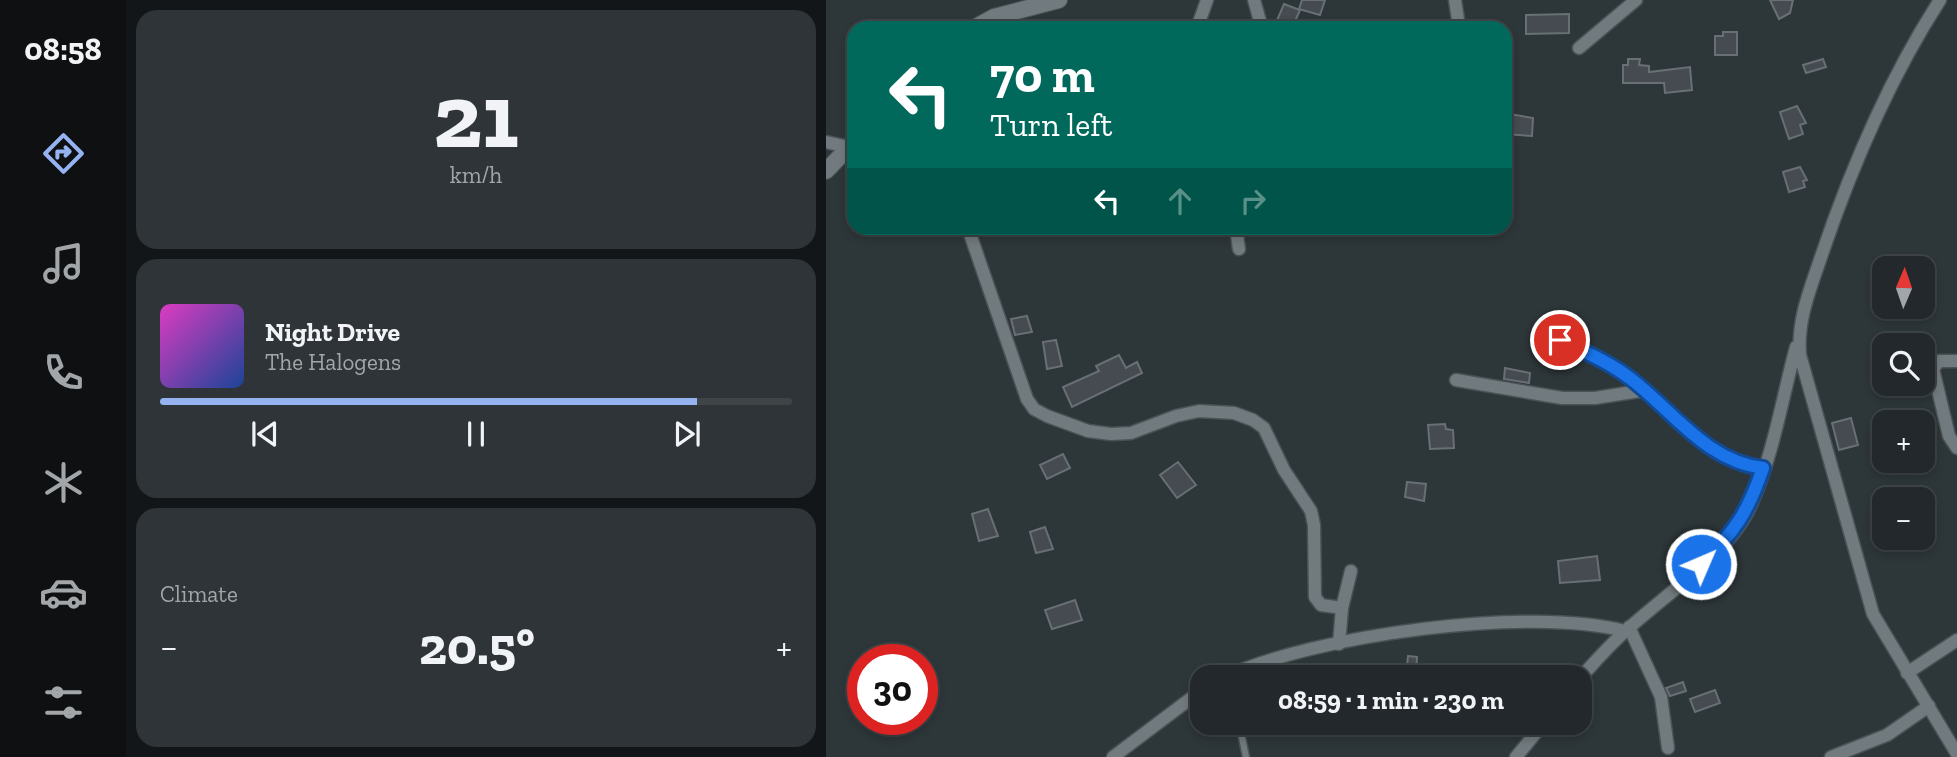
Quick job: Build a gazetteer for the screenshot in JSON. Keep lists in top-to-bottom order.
{
  "north": "top",
  "page": {
    "tabs": "08:58",
    "tile": [
      ["21", "km/h"],
      "Climate"
    ],
    "turn": ["70 m", "Turn left"],
    "map_buttons": ["+", "−"],
    "song": ["Night Drive", "The Halogens"],
    "heat": ["−", "20.5°", "+"],
    "limit": "30",
    "trip": "08:59 · 1 min · 230 m"
  }
}
